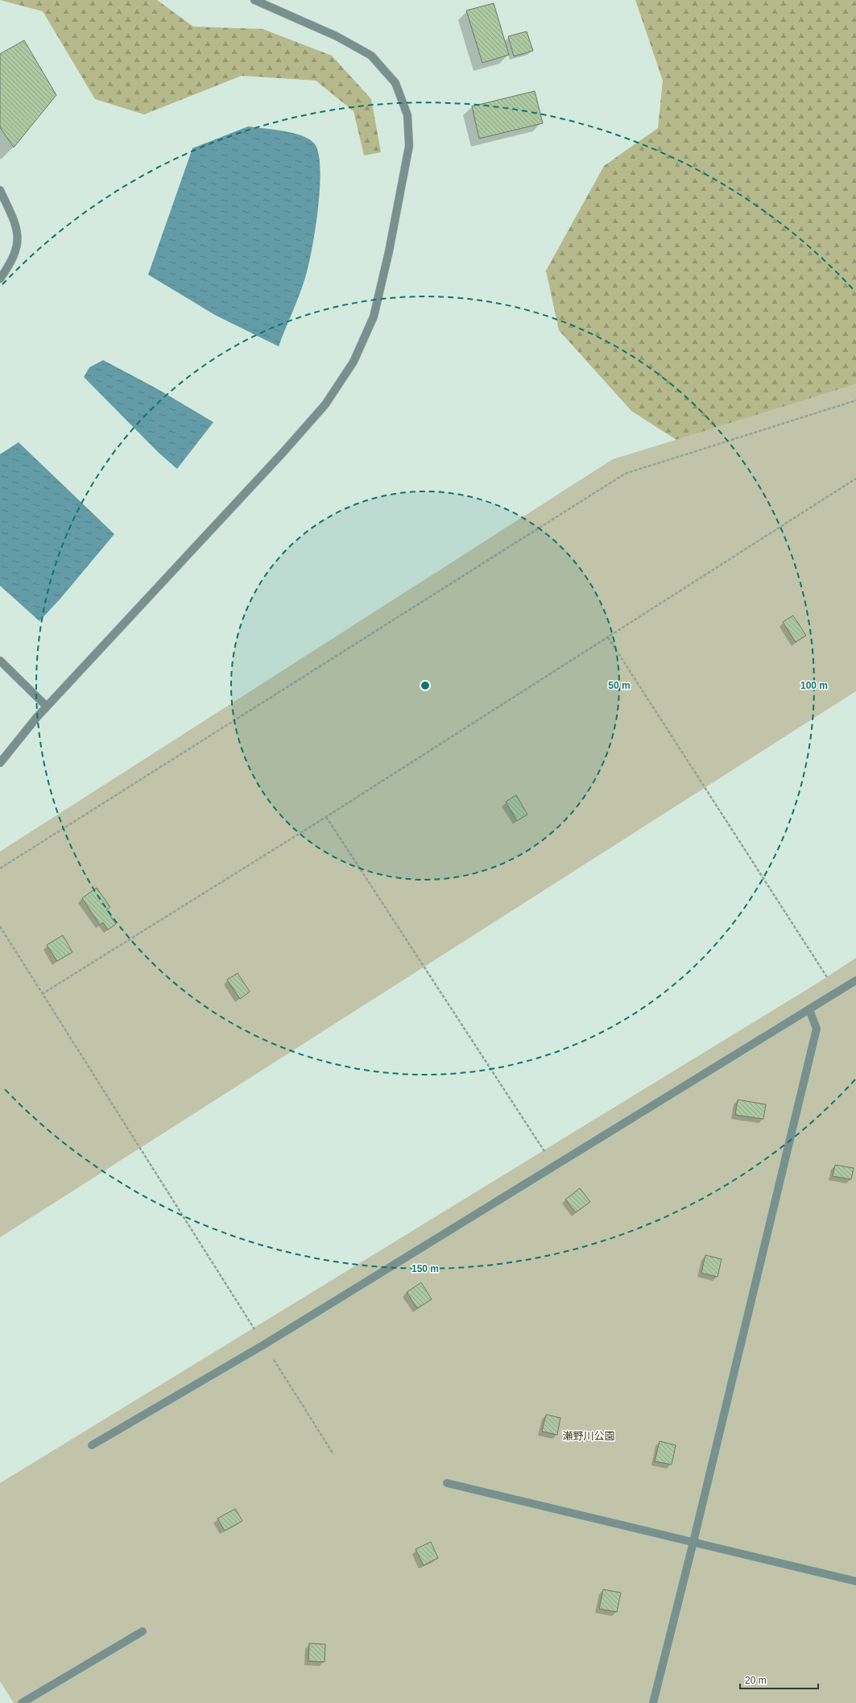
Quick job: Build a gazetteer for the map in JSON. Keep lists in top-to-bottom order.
{
  "parks": ["瀬野川公園"],
  "scale_bar": "20 m",
  "rings": ["50 m", "100 m", "150 m"]
}
